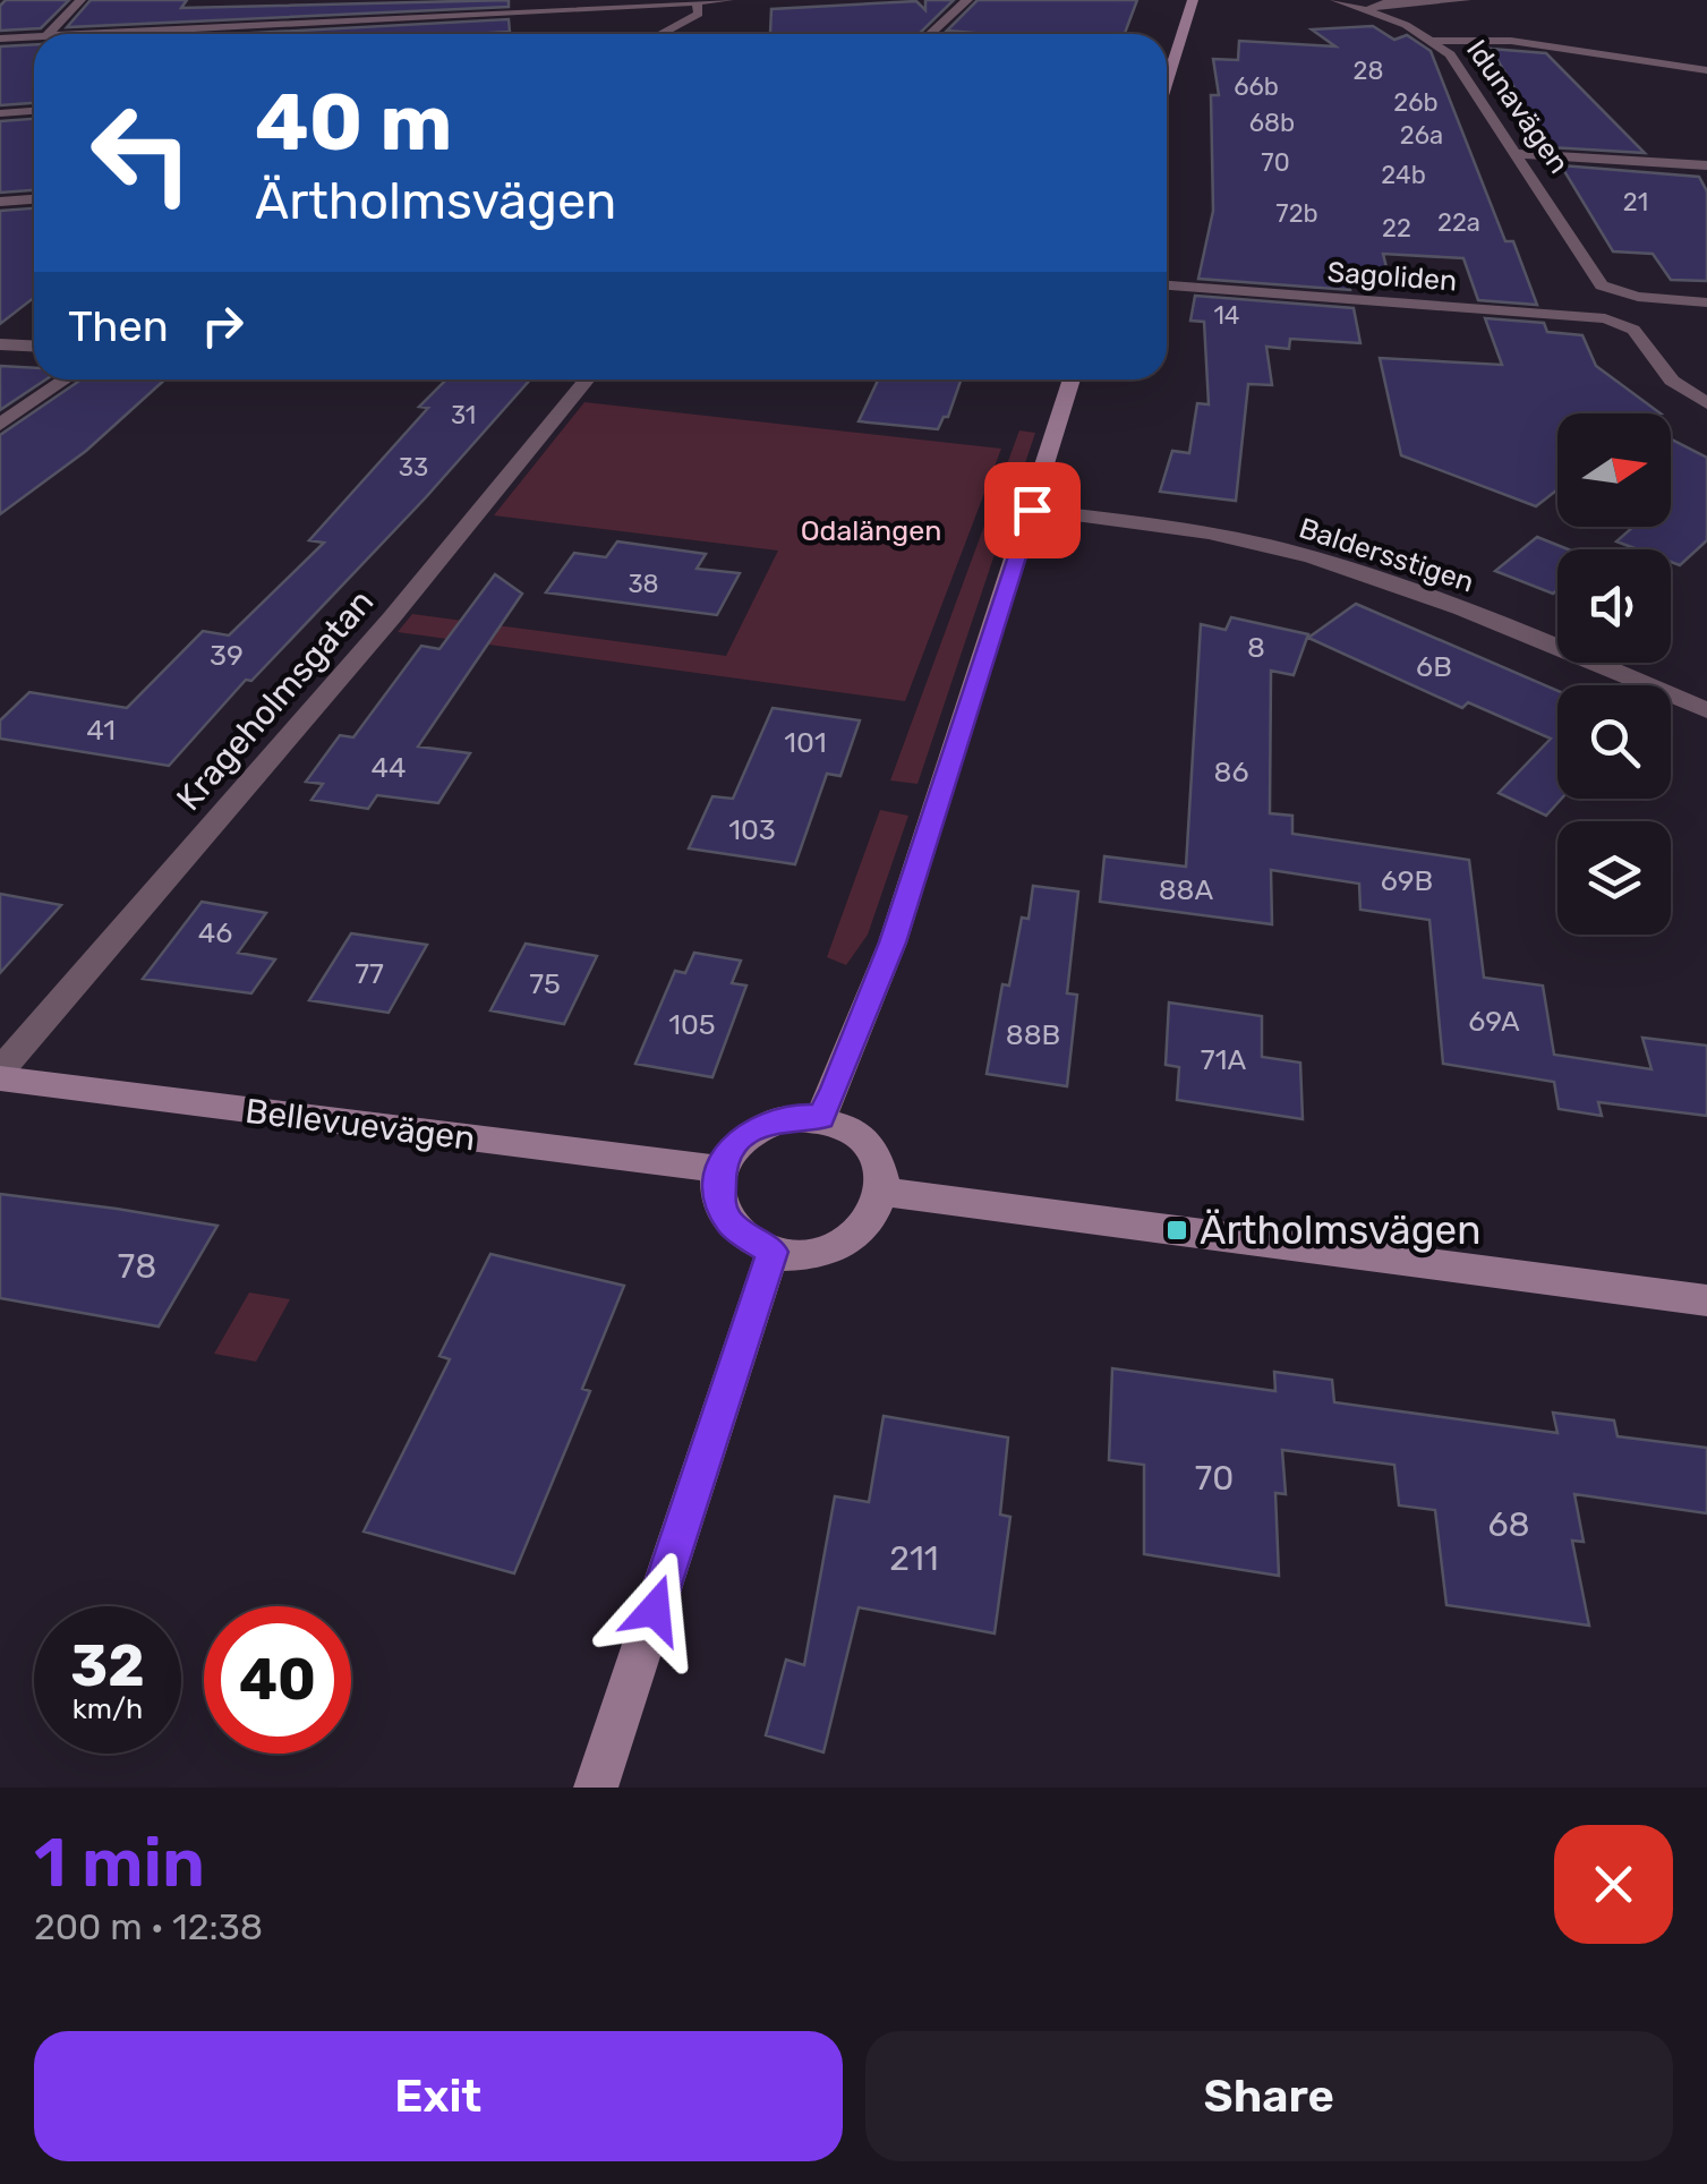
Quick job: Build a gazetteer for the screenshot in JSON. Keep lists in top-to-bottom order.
{
  "streets": {
    "street": [
      "Idunavägen",
      "Sagoliden",
      "Baldersstigen",
      "Krageholmsgatan",
      "Bellevuevägen"
    ]
  },
  "crossings": [
    ["Krageholmsgatan", "Bellevuevägen"]
  ],
  "parks": ["Odalängen"],
  "places": {
    "transit": ["Ärtholmsvägen"]
  },
  "house_numbers": [
    "28",
    "66b",
    "26b",
    "68b",
    "26a",
    "70",
    "24b",
    "21",
    "72b",
    "22a",
    "22",
    "14",
    "31",
    "33",
    "38",
    "8",
    "39",
    "6B",
    "41",
    "101",
    "44",
    "86",
    "103",
    "69B",
    "88A",
    "46",
    "77",
    "75",
    "69A",
    "105",
    "88B",
    "71A",
    "78",
    "70",
    "68",
    "211"
  ],
  "north": "right",
  "page": {
    "turn": ["40 m", "Ärtholmsvägen"],
    "then": "Then",
    "speed": "32 km/h",
    "limit": "40",
    "heading": ["1 min", "200 m · 12:38"],
    "buttons": ["Exit", "Share"]
  }
}
